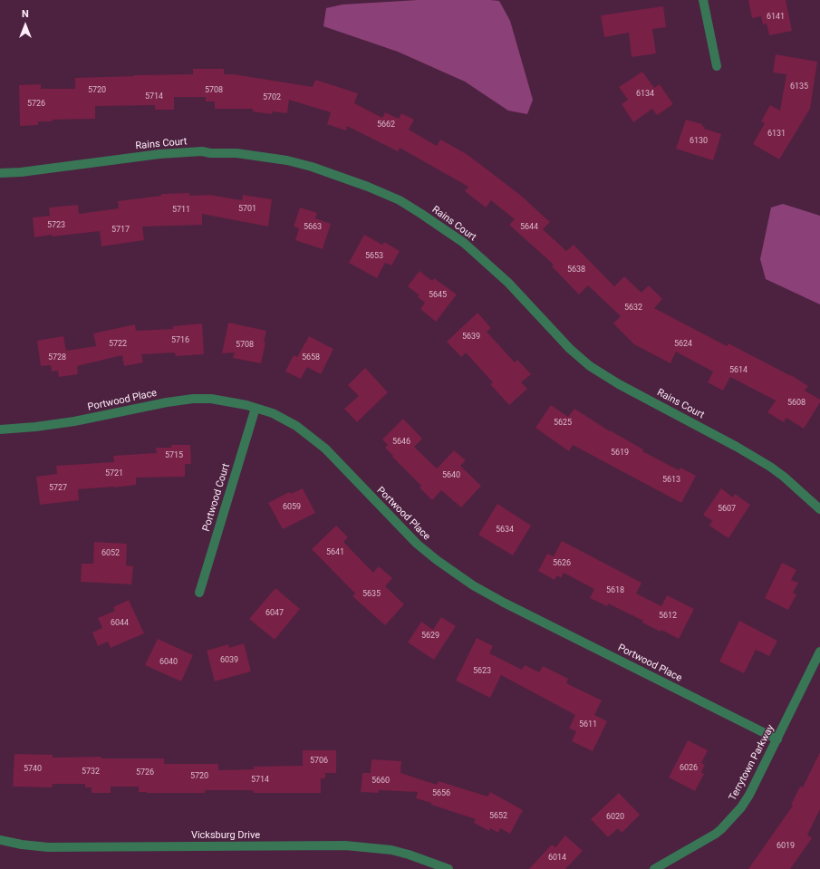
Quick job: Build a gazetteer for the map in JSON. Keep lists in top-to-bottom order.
{
  "streets": {
    "street": [
      "Rains Court",
      "Portwood Place",
      "Portwood Court",
      "Terrytown Parkway",
      "Vicksburg Drive"
    ]
  },
  "crossings": [
    ["Portwood Place", "Portwood Court"],
    ["Portwood Place", "Terrytown Parkway"]
  ],
  "house_numbers": [
    "6141",
    "6135",
    "5720",
    "5708",
    "6134",
    "5714",
    "5702",
    "5726",
    "5662",
    "6131",
    "6130",
    "5701",
    "5711",
    "5723",
    "5663",
    "5644",
    "5717",
    "5653",
    "5638",
    "5645",
    "5632",
    "5639",
    "5716",
    "5722",
    "5624",
    "5708",
    "5728",
    "5658",
    "5614",
    "5608",
    "5625",
    "5646",
    "5619",
    "5715",
    "5721",
    "5640",
    "5613",
    "5727",
    "6059",
    "5607",
    "5634",
    "5641",
    "6052",
    "5626",
    "5618",
    "5635",
    "6047",
    "5612",
    "6044",
    "5629",
    "6039",
    "6040",
    "5623",
    "5611",
    "5706",
    "6026",
    "5740",
    "5732",
    "5726",
    "5720",
    "5714",
    "5660",
    "5656",
    "5652",
    "6020",
    "6019",
    "6014"
  ],
  "north": "top"
}
